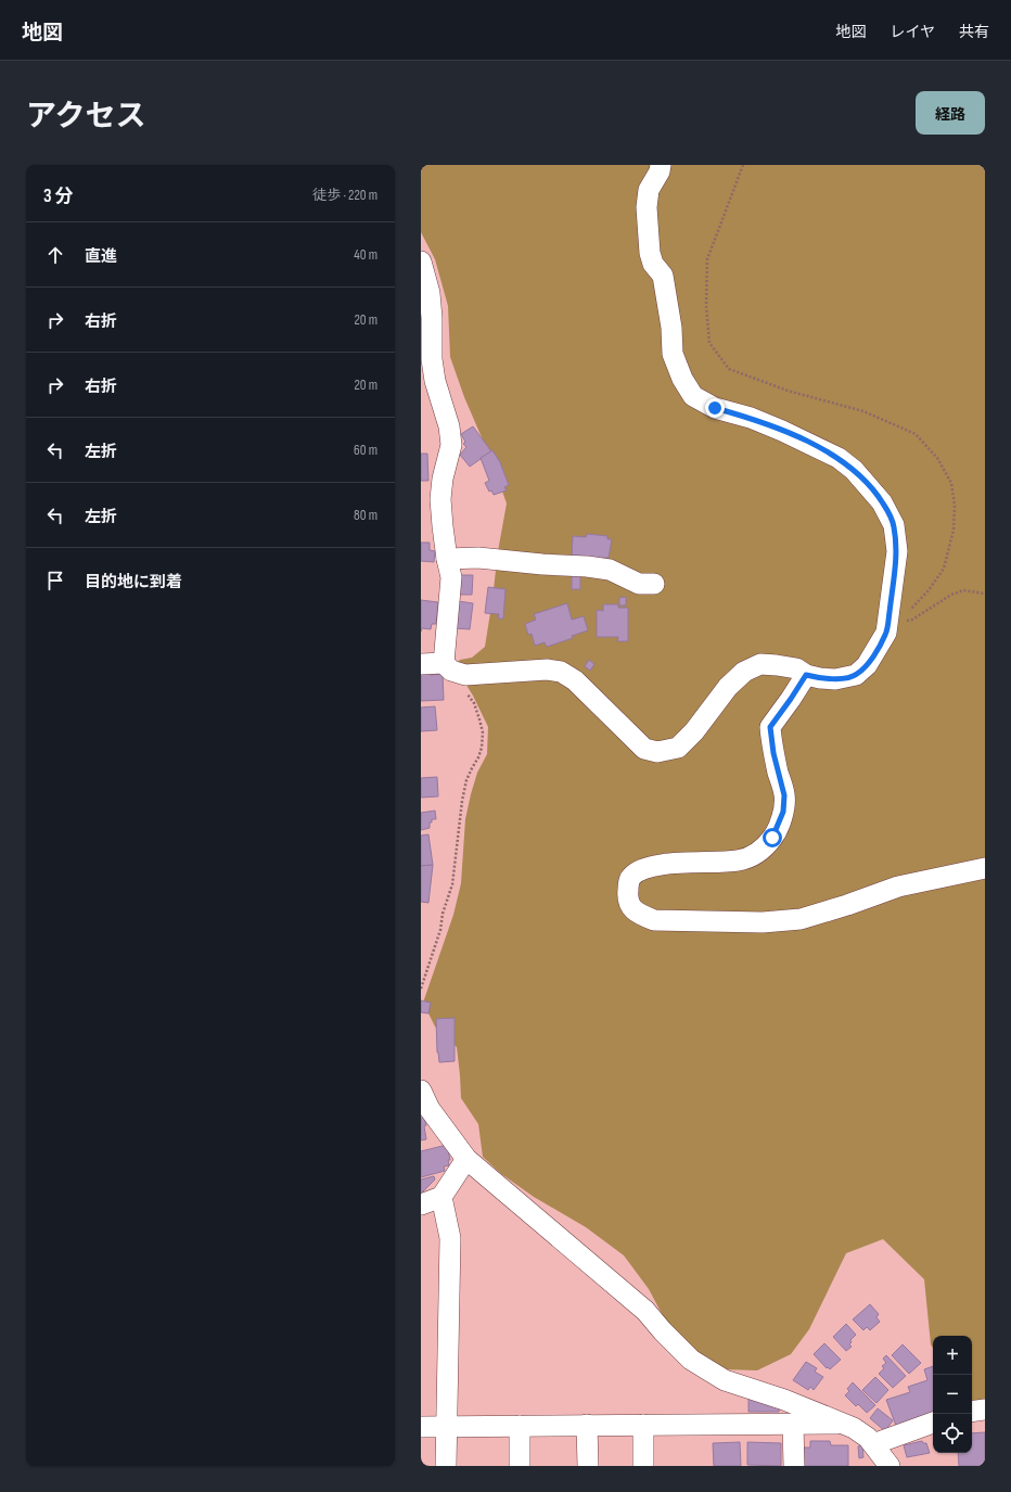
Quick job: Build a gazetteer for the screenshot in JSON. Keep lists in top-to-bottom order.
{
  "page": {
    "header": "地図",
    "nav": ["地図", "レイヤ", "共有"],
    "title": "アクセス",
    "buttons": "経路",
    "heading": ["3 分", "徒歩 · 220 m"],
    "list": [
      ["直進", "40 m"],
      ["右折", "20 m"],
      ["右折", "20 m"],
      ["左折", "60 m"],
      ["左折", "80 m"],
      "目的地に到着"
    ],
    "map_buttons": ["+", "−"]
  }
}
